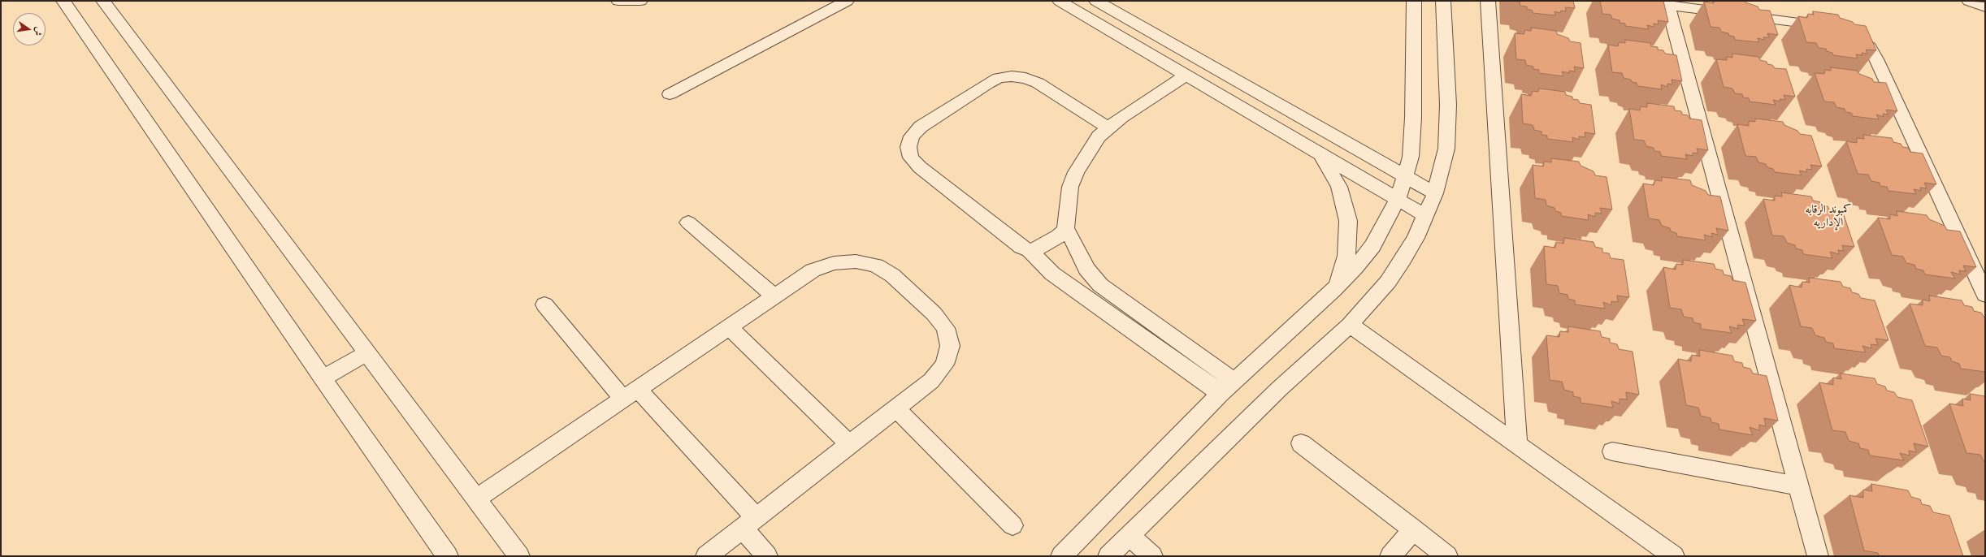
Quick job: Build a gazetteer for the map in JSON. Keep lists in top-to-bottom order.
{
  "districts": ["كمبوند الرقابه الإداريه"],
  "north": "right"
}
